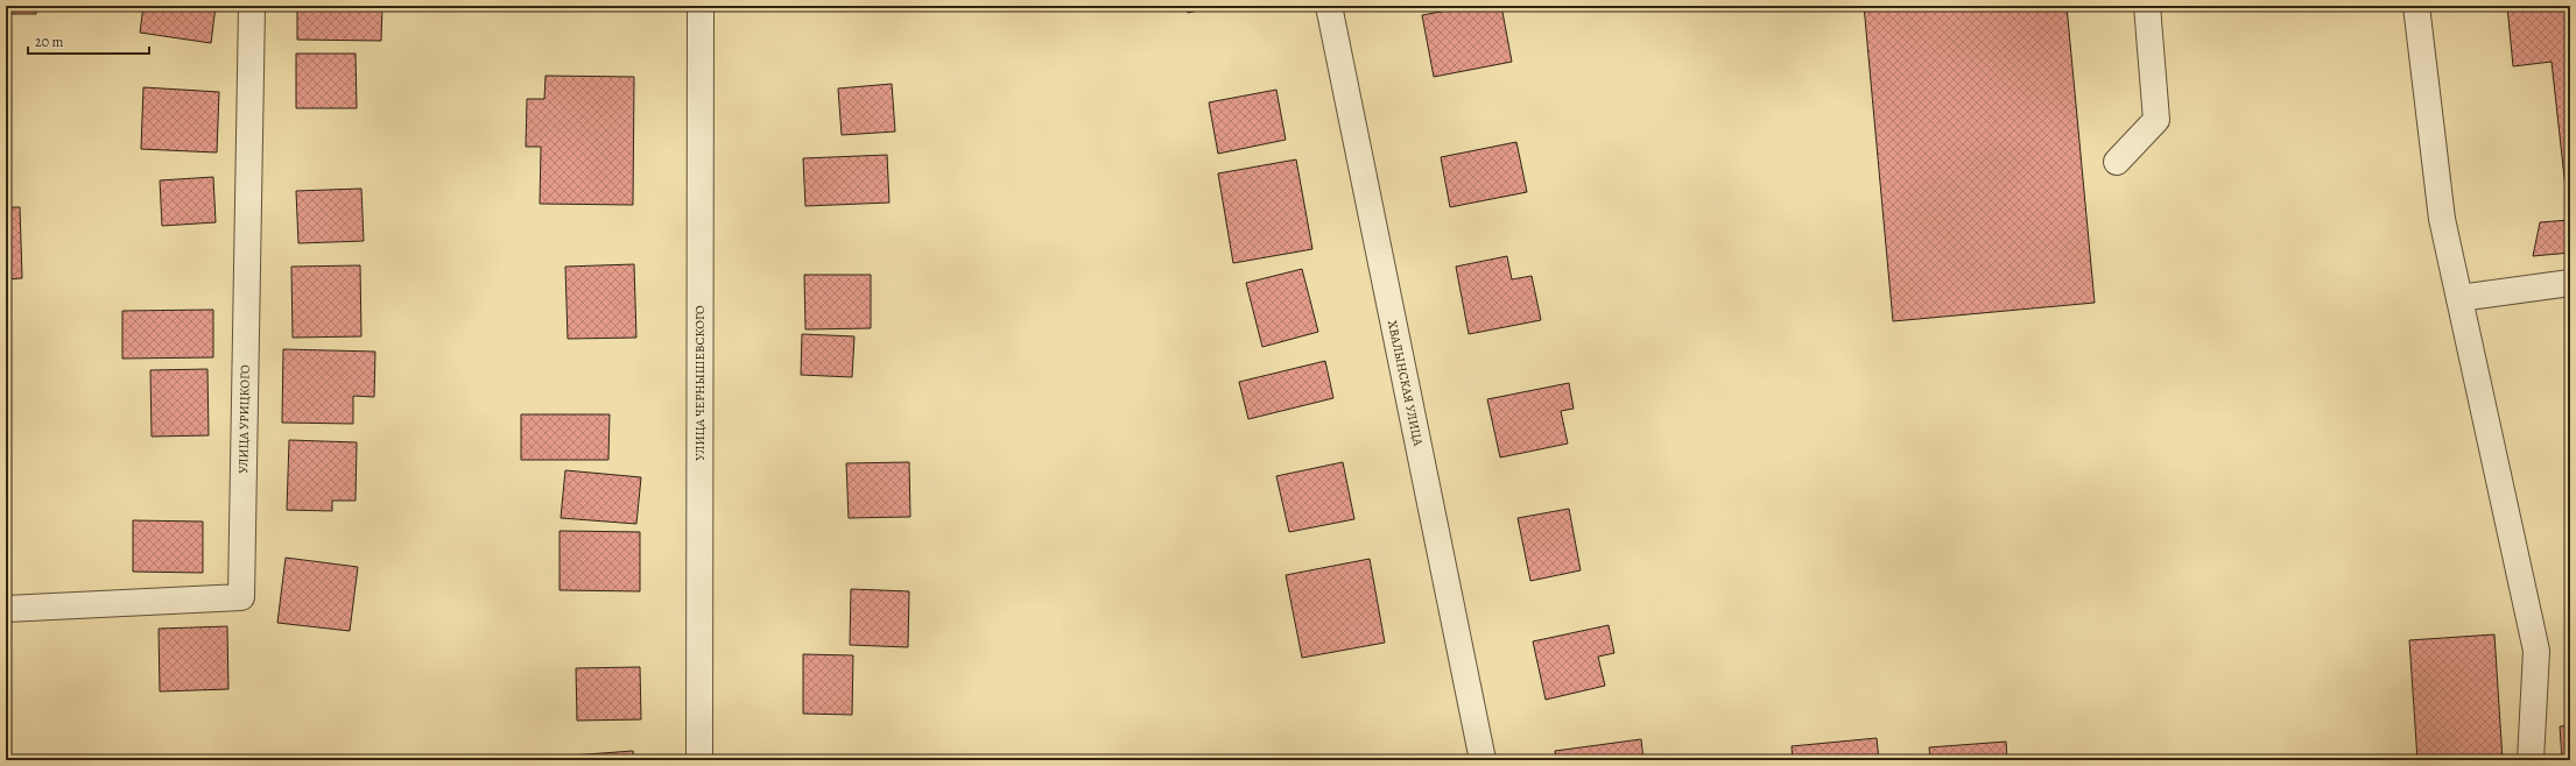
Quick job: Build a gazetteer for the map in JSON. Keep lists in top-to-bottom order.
{
  "streets": {
    "street": ["УЛИЦА ЧЕРНЫШЕВСКОГО", "ХВАЛЫНСКАЯ УЛИЦА", "УЛИЦА УРИЦКОГО"]
  },
  "scale_bar": "20 m"
}
